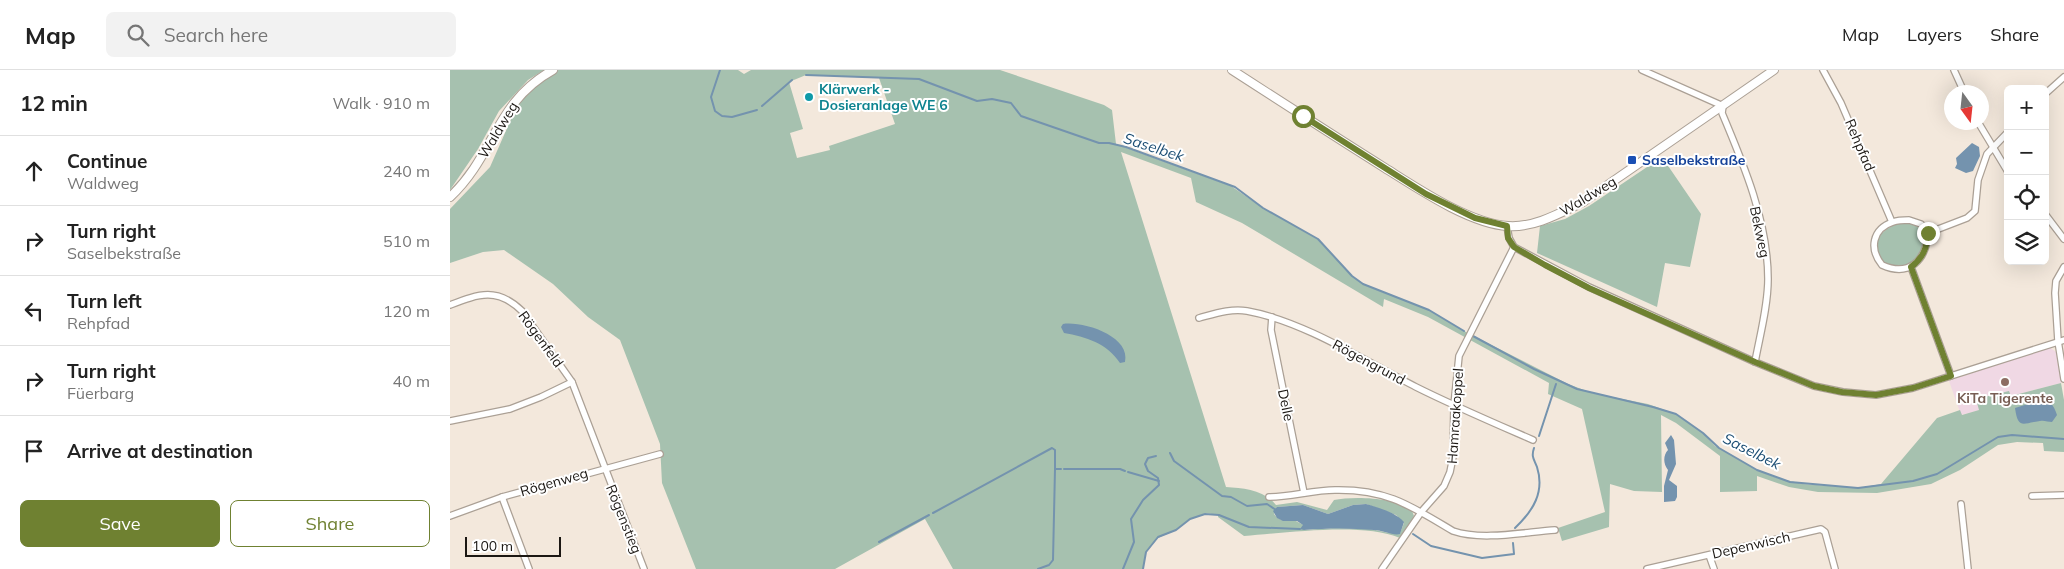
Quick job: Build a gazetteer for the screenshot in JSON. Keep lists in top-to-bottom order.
{
  "streets": {
    "main road": ["Waldweg"],
    "street": [
      "Rehpfad",
      "Bekweg",
      "Rögenfeld",
      "Rögengrund",
      "Delle",
      "Hamraakoppel",
      "Rögenweg",
      "Rögenstieg",
      "Depenwisch"
    ]
  },
  "crossings": [
    ["Waldweg", "Bekweg"],
    ["Rögenfeld", "Rögenweg"],
    ["Rögenfeld", "Rögenstieg"],
    ["Rögengrund", "Delle"],
    ["Rögengrund", "Hamraakoppel"],
    ["Rögenweg", "Rögenstieg"]
  ],
  "water": ["Saselbek"],
  "places": {
    "other": ["Klärwerk - Dosieranlage WE 6", "KiTa Tigerente"],
    "transit": ["Saselbekstraße"]
  },
  "scale_bar": "100 m",
  "north": "bottom",
  "page": {
    "header": "Map",
    "search": "Search here",
    "nav": ["Map", "Layers", "Share"],
    "heading": ["12 min", "Walk · 910 m"],
    "map_buttons": ["+", "−"],
    "list": [
      ["Continue", "Waldweg", "240 m"],
      ["Turn right", "Saselbekstraße", "510 m"],
      ["Turn left", "Rehpfad", "120 m"],
      ["Turn right", "Füerbarg", "40 m"],
      "Arrive at destination"
    ],
    "buttons": ["Save", "Share"],
    "scale": "100 m"
  }
}
